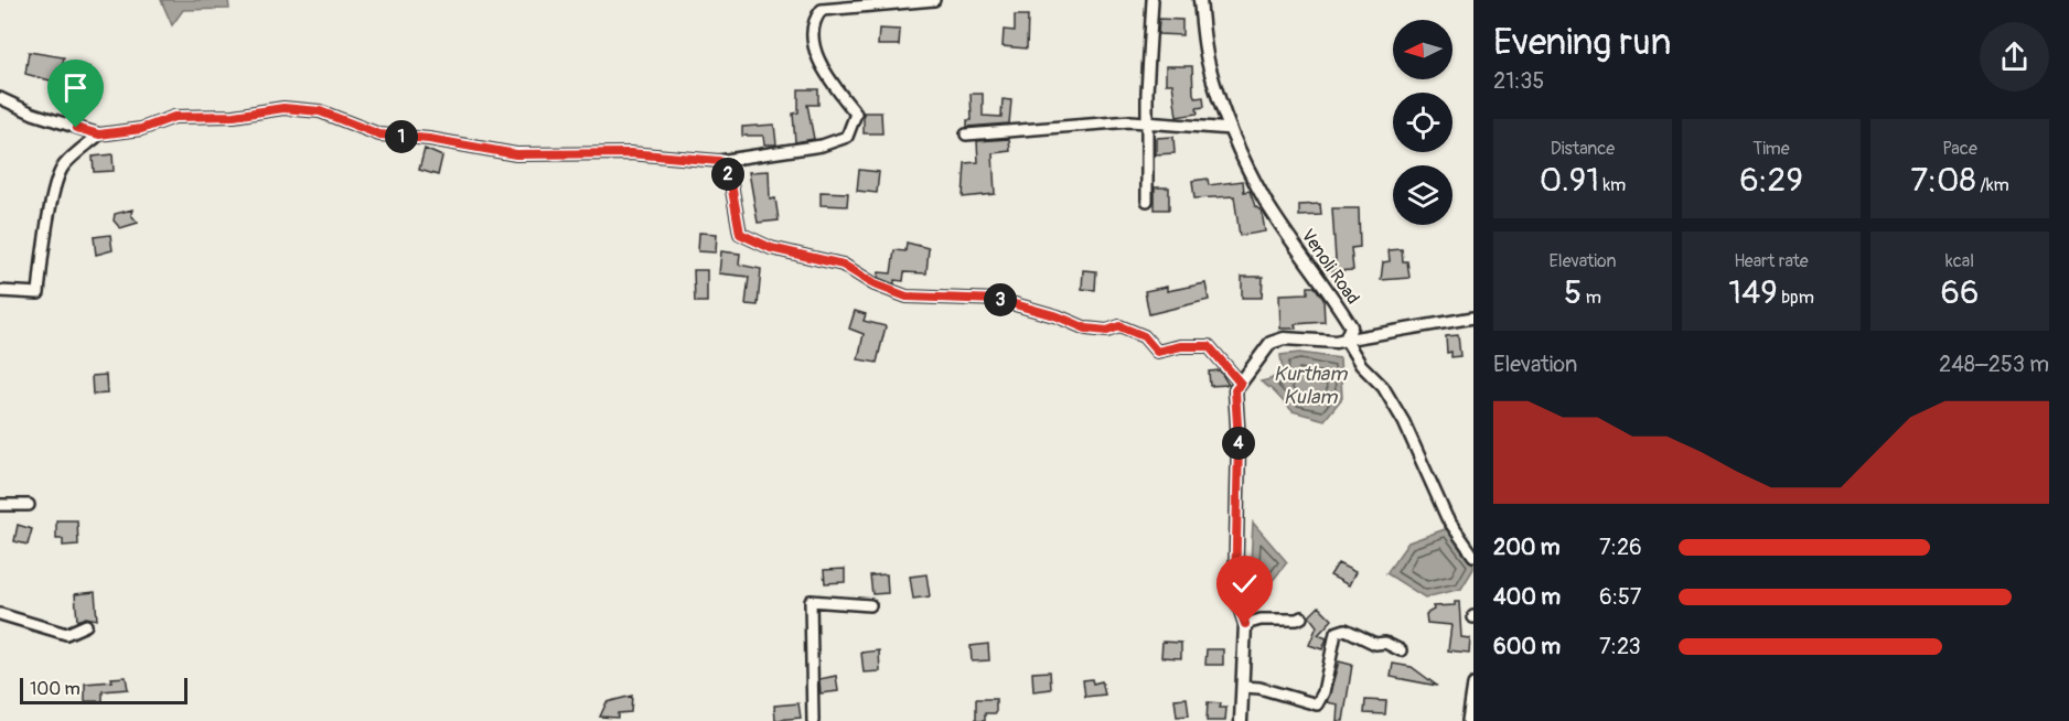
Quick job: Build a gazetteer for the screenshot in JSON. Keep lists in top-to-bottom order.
{
  "streets": {
    "street": ["Venoli Road"]
  },
  "water": ["Kurtham Kulam"],
  "scale_bar": "100 m",
  "north": "left",
  "page": {
    "heading": ["Evening run", "21:35"],
    "stats": [
      ["Distance", "0.91 km"],
      ["Time", "6:29"],
      ["Pace", "7:08 /km"],
      ["Elevation", "5 m"],
      ["Heart rate", "149 bpm"],
      ["kcal", "66"]
    ],
    "pins": [
      "1",
      "2",
      "3",
      "4"
    ],
    "chart": ["Elevation", "248–253 m"],
    "list": [
      {
        "name": "200 m",
        "note": "7:26"
      },
      {
        "name": "400 m",
        "note": "6:57"
      },
      {
        "name": "600 m",
        "note": "7:23"
      }
    ],
    "scale": "100 m"
  }
}
